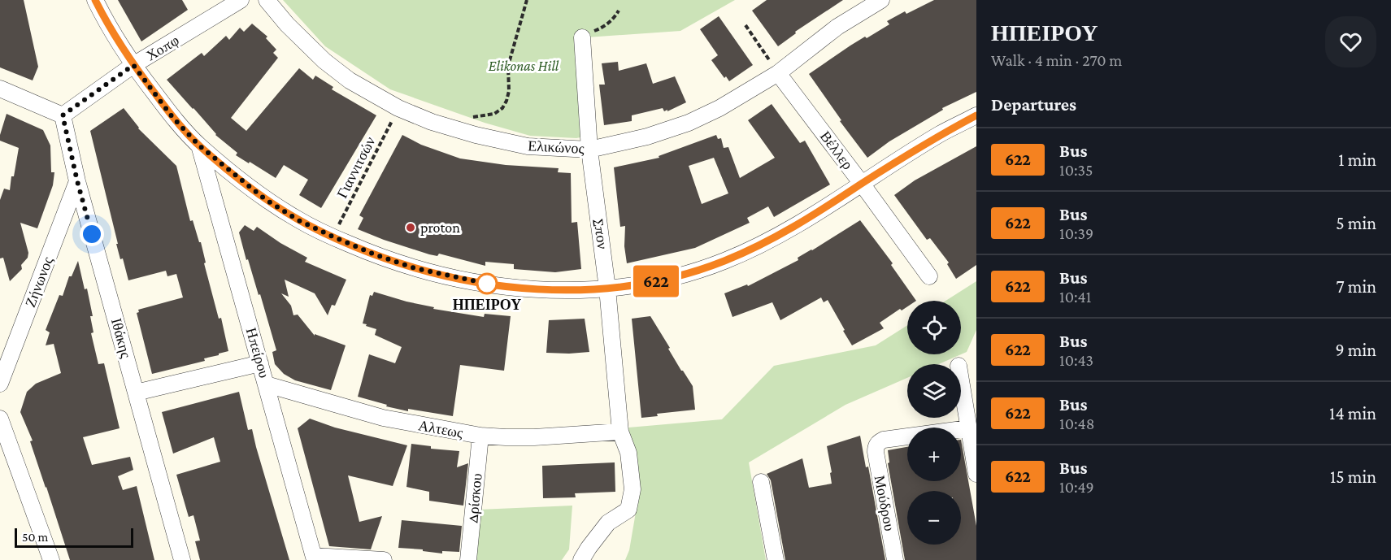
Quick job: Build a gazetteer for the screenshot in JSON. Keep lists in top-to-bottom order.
{
  "streets": {
    "street": [
      "Χοπφ",
      "Ελικώνος",
      "Βέλλερ",
      "Σπον",
      "Ζήνωνος",
      "Ιθάκης",
      "Ηπείρου",
      "Αλτεως",
      "Δρίσκου",
      "Μούδρου"
    ],
    "path": ["Γιαννιτσών"]
  },
  "crossings": [
    ["Χοπφ", "Ιθάκης"],
    ["Ελικώνος", "Βέλλερ"],
    ["Ελικώνος", "Γιαννιτσών"],
    ["Ελικώνος", "Σπον"],
    ["Σπον", "Αλτεως"],
    ["Ζήνωνος", "Ιθάκης"],
    ["Ηπείρου", "Αλτεως"],
    ["Αλτεως", "Δρίσκου"]
  ],
  "parks": ["Elikonas Hill"],
  "places": ["proton", "ΗΠΕΙΡΟΥ"],
  "lines": ["bus line 622"],
  "scale_bar": "50 m",
  "page": {
    "on_map": "622",
    "heading": [
      ["ΗΠΕΙΡΟΥ", "Walk · 4 min · 270 m"],
      "Departures"
    ],
    "list": [
      {
        "mark": "622",
        "name": "Bus",
        "note": "10:35",
        "value": "1 min"
      },
      {
        "mark": "622",
        "name": "Bus",
        "note": "10:39",
        "value": "5 min"
      },
      {
        "mark": "622",
        "name": "Bus",
        "note": "10:41",
        "value": "7 min"
      },
      {
        "mark": "622",
        "name": "Bus",
        "note": "10:43",
        "value": "9 min"
      },
      {
        "mark": "622",
        "name": "Bus",
        "note": "10:48",
        "value": "14 min"
      },
      {
        "mark": "622",
        "name": "Bus",
        "note": "10:49",
        "value": "15 min"
      }
    ],
    "map_buttons": ["+", "−"],
    "scale": "50 m"
  }
}
